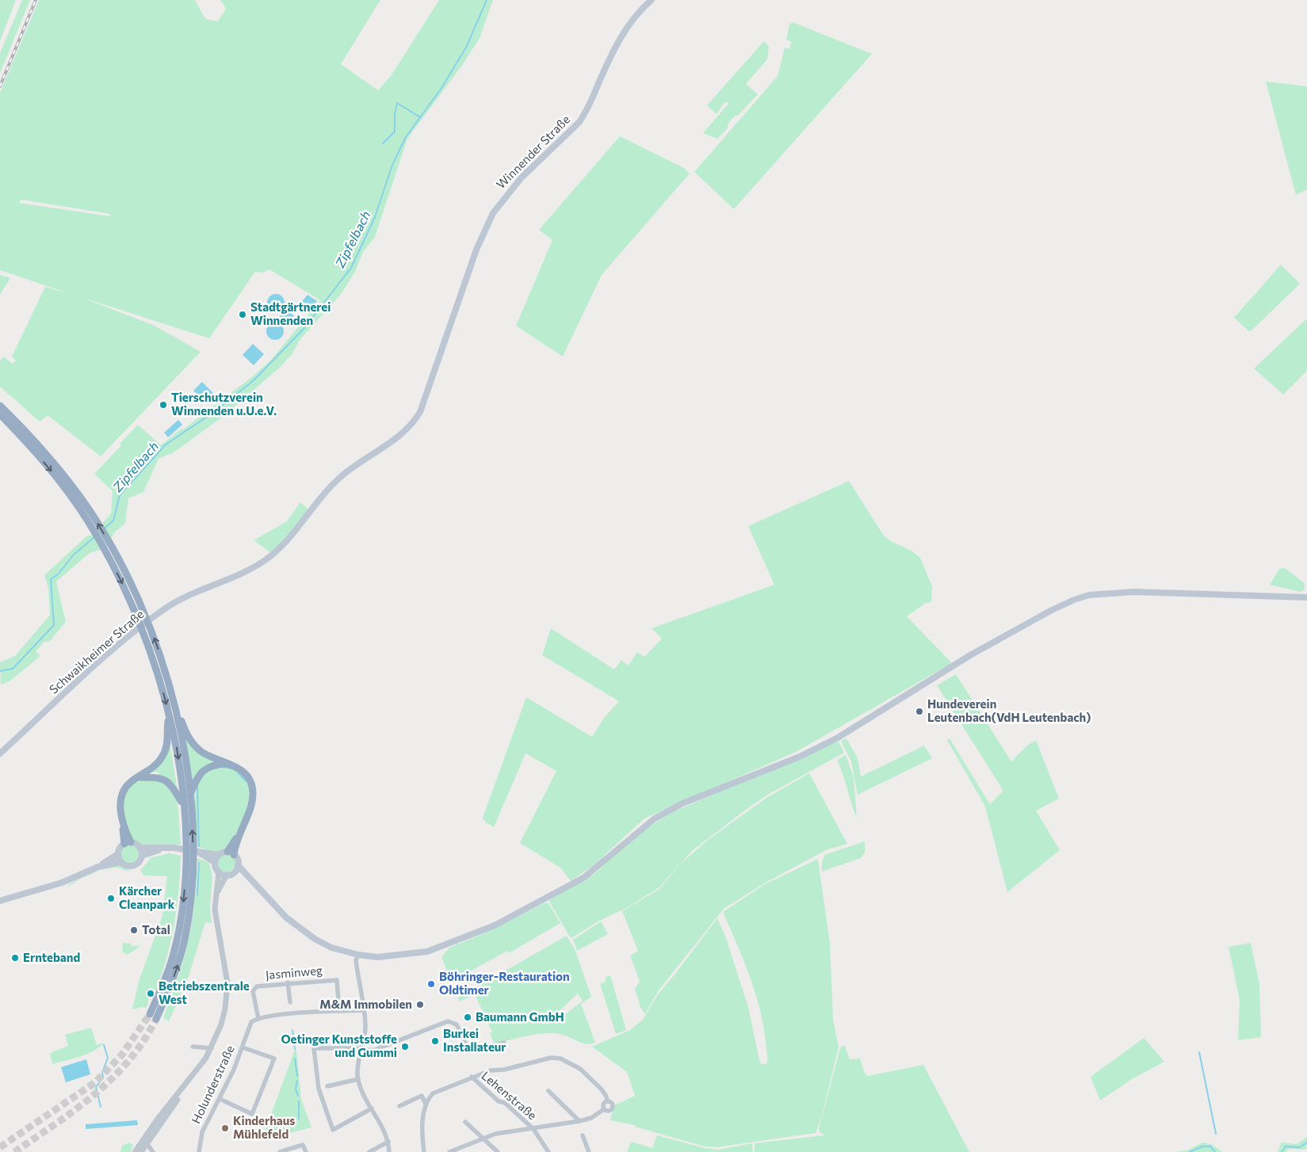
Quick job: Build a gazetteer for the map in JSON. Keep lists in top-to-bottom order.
{
  "streets": {
    "main road": ["Winnender Straße", "Schwaikheimer Straße"],
    "street": ["Jasminweg", "Holunderstraße", "Lehenstraße"]
  },
  "crossings": [
    ["Winnender Straße", "Schwaikheimer Straße"],
    ["Jasminweg", "Holunderstraße"]
  ],
  "water": ["Zipfelbach"],
  "places": [
    "Stadtgärtnerei Winnenden",
    "Tierschutzverein Winnenden u.U.e.V.",
    "Hundeverein Leutenbach(VdH Leutenbach)",
    "Kärcher Cleanpark",
    "Total",
    "Ernteband",
    "Böhringer-Restauration Oldtimer",
    "Betriebszentrale West",
    "M&M Immobilen",
    "Baumann GmbH",
    "Burkei Installateur",
    "Oetinger Kunststoffe und Gummi",
    "Kinderhaus Mühlefeld"
  ]
}
